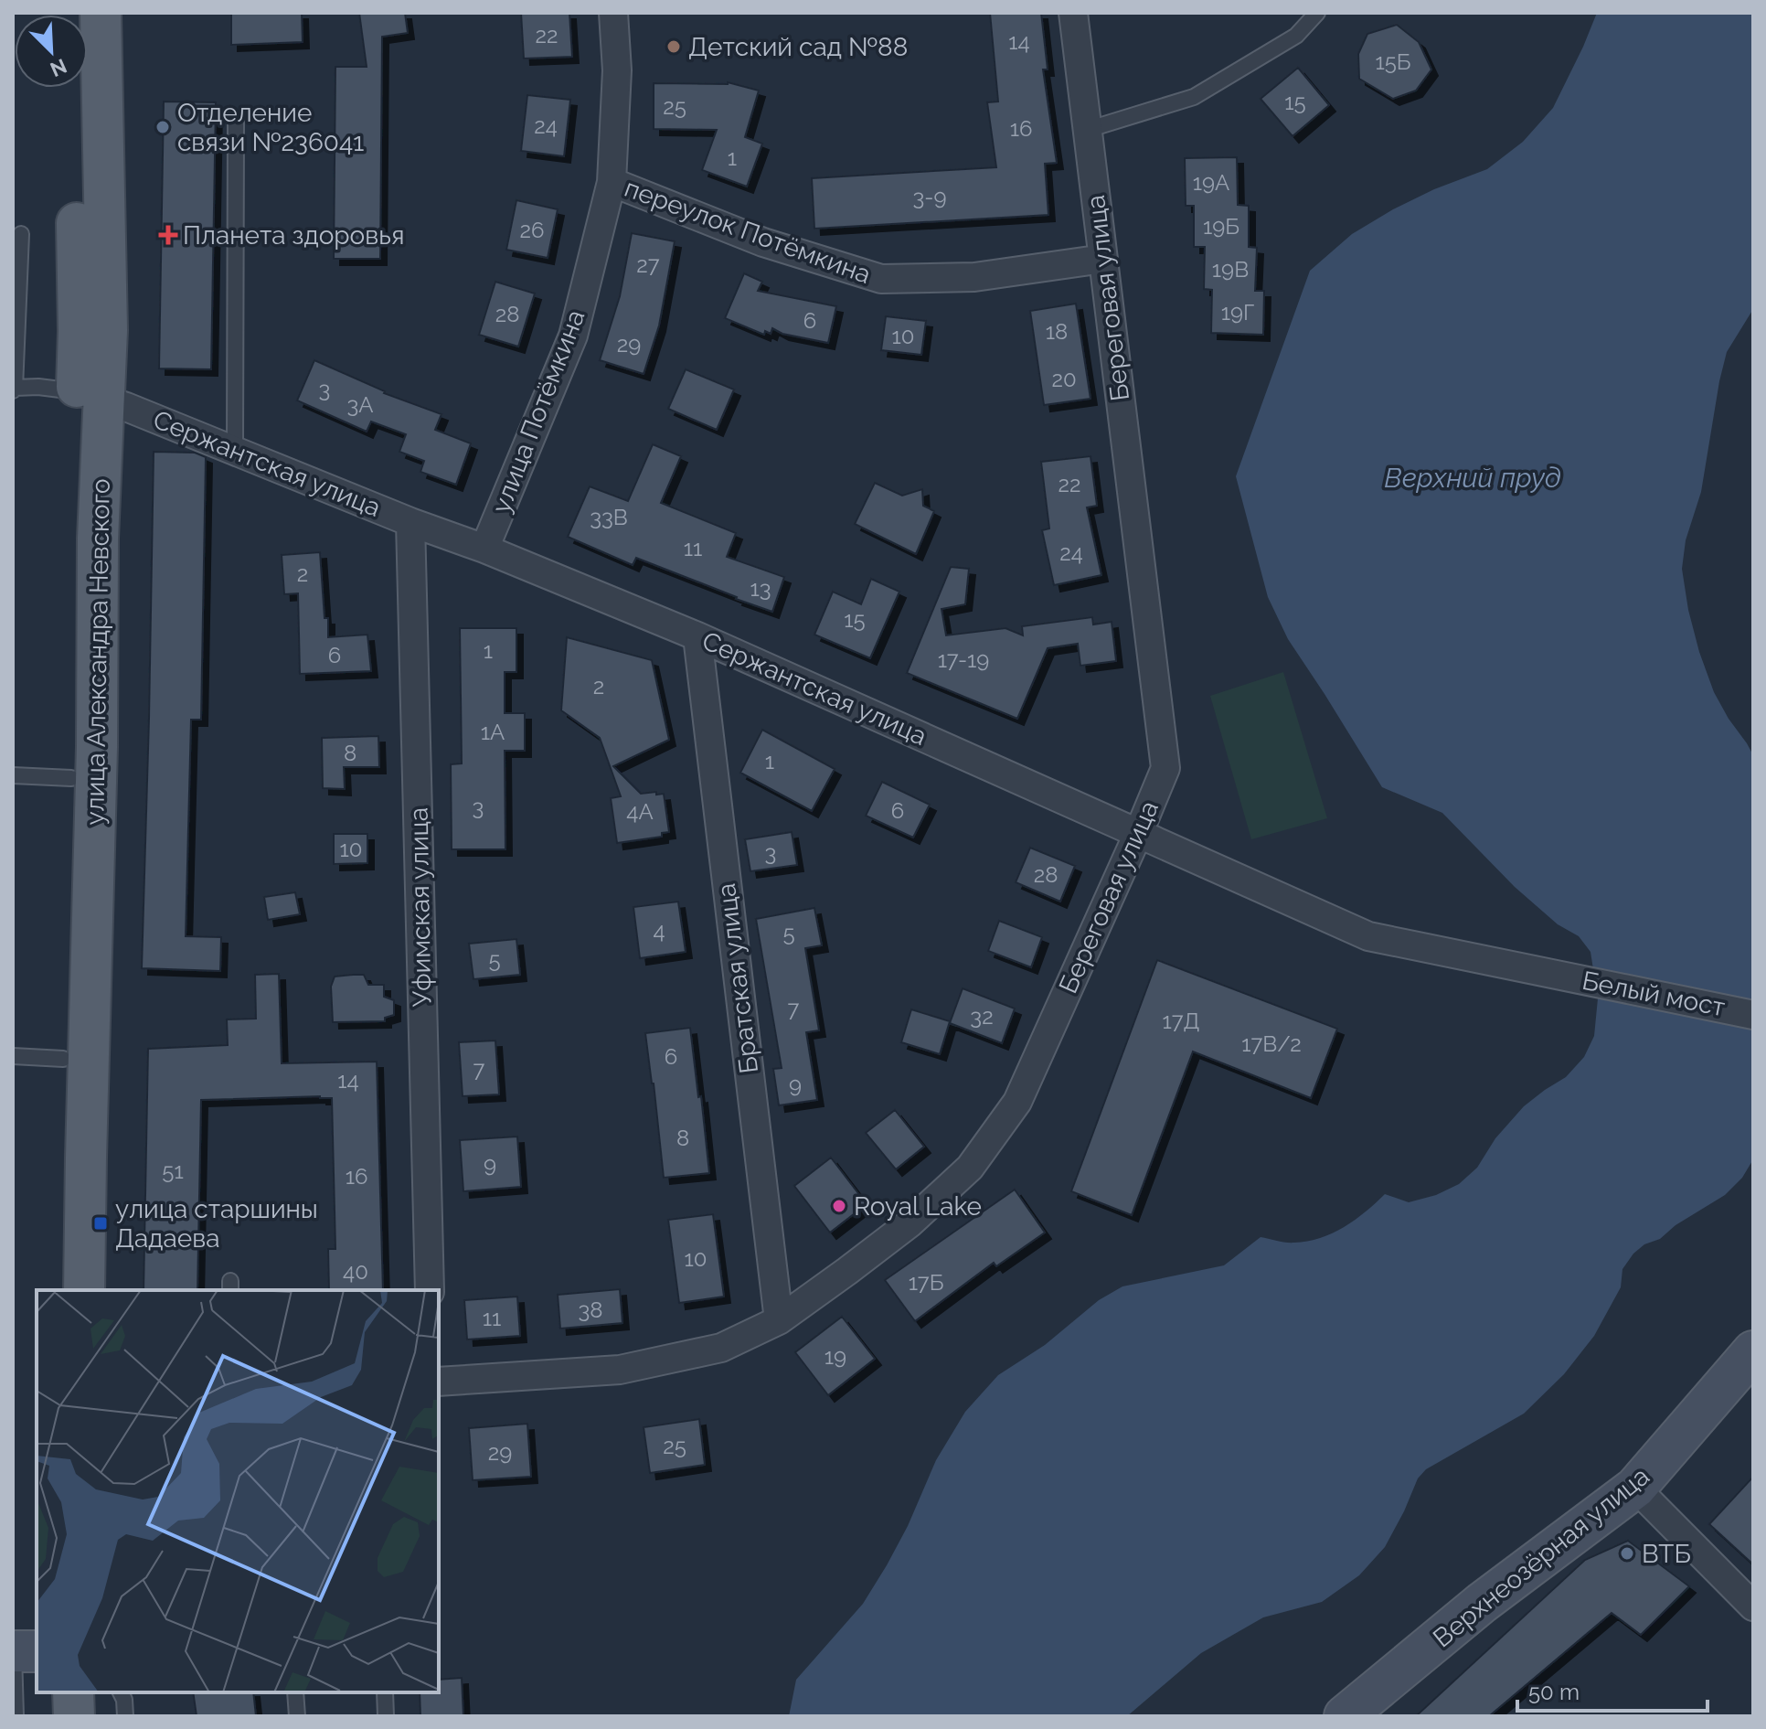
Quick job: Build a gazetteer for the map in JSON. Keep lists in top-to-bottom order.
{
  "streets": {
    "main road": ["улица Александра Невского"],
    "street": [
      "переулок Потёмкина",
      "Береговая улица",
      "улица Потёмкина",
      "Сержантская улица",
      "Уфимская улица",
      "Братская улица",
      "Белый мост",
      "Верхнеозёрная улица"
    ]
  },
  "crossings": [
    ["переулок Потёмкина", "Береговая улица"],
    ["переулок Потёмкина", "улица Потёмкина"],
    ["Береговая улица", "Сержантская улица"],
    ["Береговая улица", "Братская улица"],
    ["улица Потёмкина", "Сержантская улица"],
    ["Сержантская улица", "улица Александра Невского"],
    ["Сержантская улица", "Уфимская улица"],
    ["Сержантская улица", "Братская улица"],
    ["Сержантская улица", "Белый мост"]
  ],
  "water": ["Верхний пруд"],
  "places": {
    "other": [
      "Детский сад №88",
      "Отделение связи №236041",
      "Royal Lake",
      "ВТБ"
    ],
    "health": ["Планета здоровья"],
    "transit": ["улица старшины Дадаева"]
  },
  "house_numbers": [
    "22",
    "14",
    "15Б",
    "15",
    "25",
    "24",
    "16",
    "1",
    "19А",
    "3-9",
    "19Б",
    "26",
    "27",
    "19В",
    "19Г",
    "28",
    "6",
    "18",
    "10",
    "29",
    "20",
    "3",
    "3А",
    "22",
    "33В",
    "11",
    "24",
    "2",
    "13",
    "15",
    "1",
    "6",
    "17-19",
    "2",
    "1А",
    "8",
    "1",
    "3",
    "6",
    "4А",
    "10",
    "3",
    "28",
    "4",
    "5",
    "5",
    "7",
    "32",
    "17Д",
    "17В/2",
    "6",
    "7",
    "14",
    "9",
    "8",
    "9",
    "51",
    "16",
    "10",
    "40",
    "17Б",
    "38",
    "11",
    "19",
    "25",
    "29"
  ],
  "scale_bar": "50 m",
  "north": "bottom right"
}
